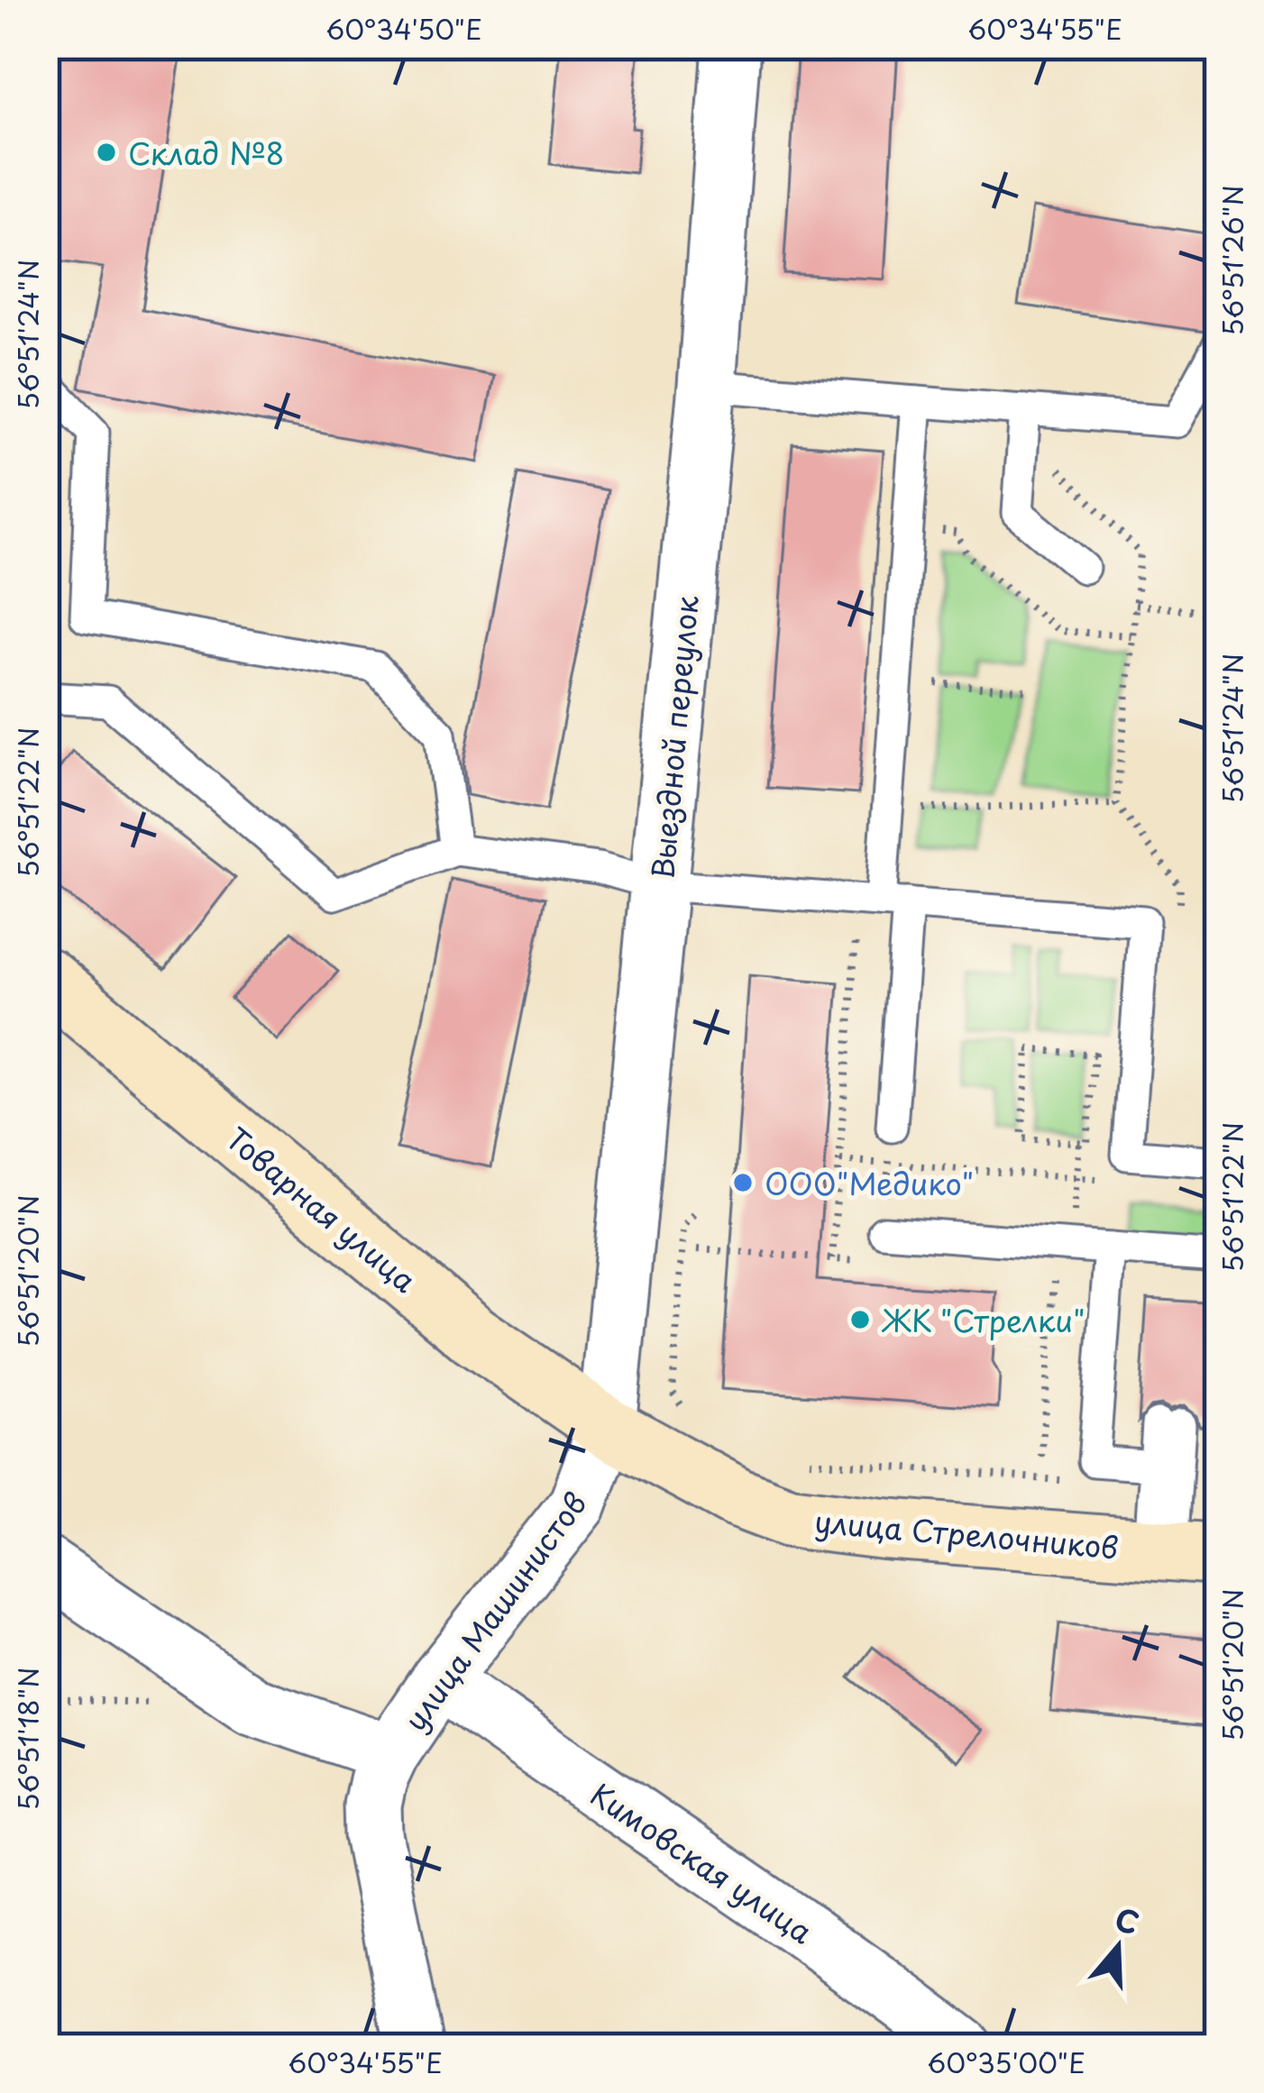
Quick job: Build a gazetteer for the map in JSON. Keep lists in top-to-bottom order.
{
  "streets": {
    "main road": ["Товарная улица", "улица Стрелочников"],
    "street": ["Выездной переулок", "улица Машинистов", "Кимовская улица"]
  },
  "crossings": [
    ["Выездной переулок", "Товарная улица"],
    ["Выездной переулок", "улица Стрелочников"],
    ["Выездной переулок", "улица Машинистов"],
    ["Товарная улица", "улица Стрелочников"],
    ["Товарная улица", "улица Машинистов"],
    ["улица Стрелочников", "улица Машинистов"],
    ["улица Машинистов", "Кимовская улица"]
  ],
  "places": ["Склад №8", "ООО\"Медико\"", "ЖК \"Стрелки\""],
  "north": "top",
  "coordinates": [
    "60°34'50\"E",
    "60°34'55\"E",
    "56°51'26\"N",
    "56°51'24\"N",
    "56°51'22\"N",
    "56°51'20\"N",
    "56°51'18\"N",
    "60°35'00\"E"
  ]
}
